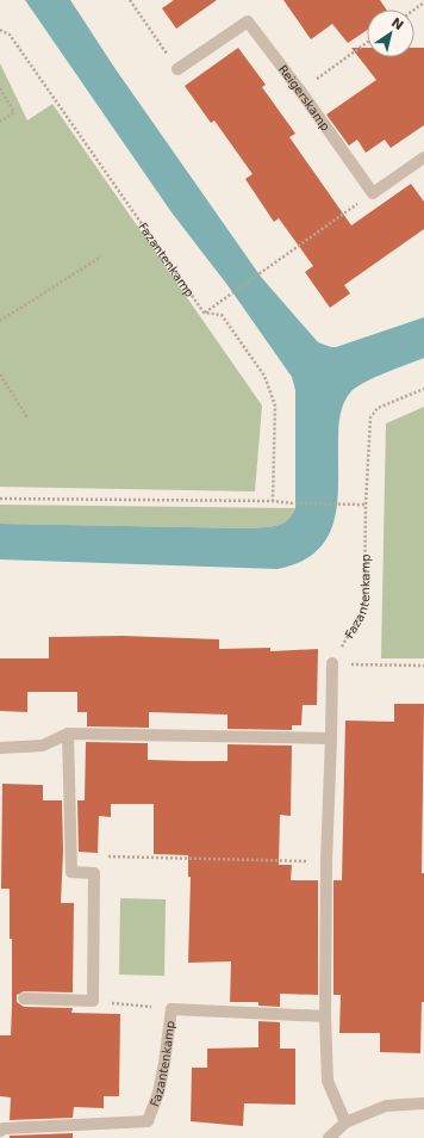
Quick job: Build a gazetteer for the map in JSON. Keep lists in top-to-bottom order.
{
  "streets": {
    "street": ["Reigerskamp", "Fazantenkamp"]
  },
  "north": "top right"
}
